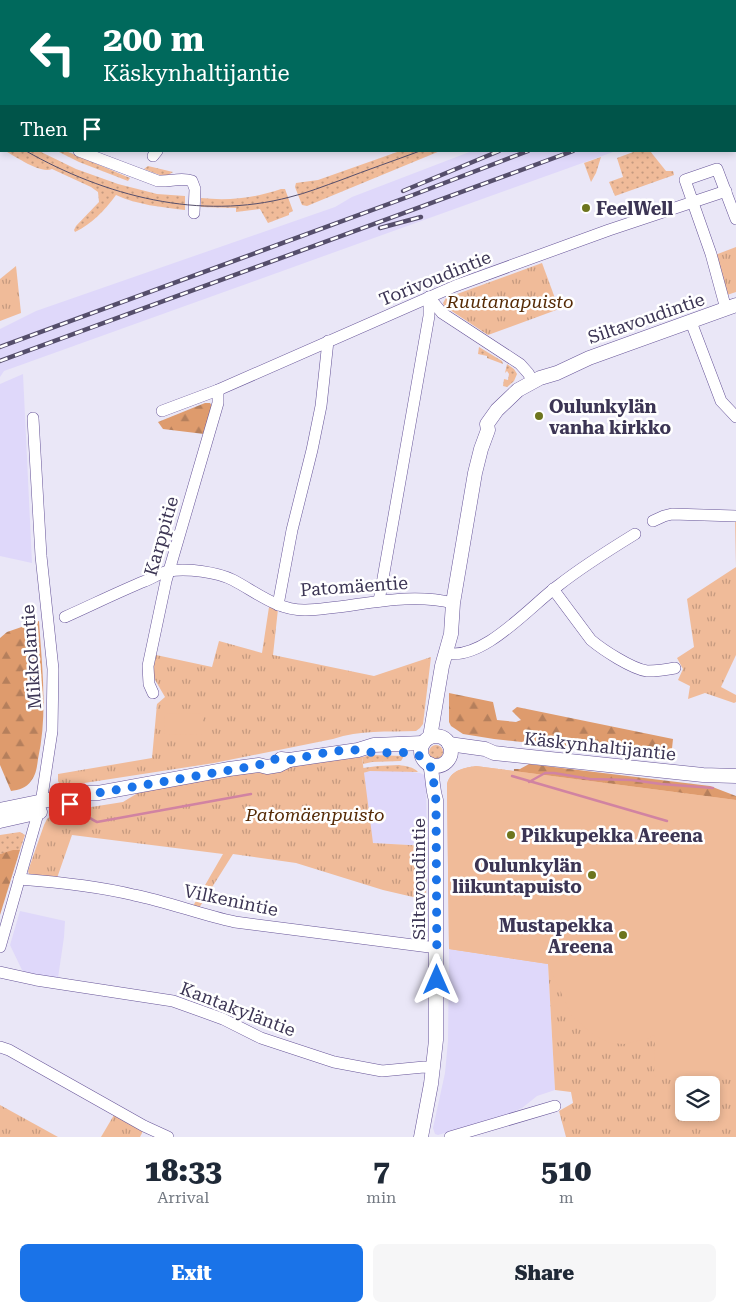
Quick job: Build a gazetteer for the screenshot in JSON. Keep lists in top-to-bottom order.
{
  "streets": {
    "main road": ["Siltavoudintie", "Käskynhaltijantie"],
    "street": [
      "Torivoudintie",
      "Karppitie",
      "Patomäentie",
      "Mikkolantie",
      "Vilkenintie",
      "Kantakyläntie"
    ]
  },
  "crossings": [
    ["Torivoudintie", "Karppitie"],
    ["Siltavoudintie", "Patomäentie"],
    ["Siltavoudintie", "Käskynhaltijantie"],
    ["Siltavoudintie", "Vilkenintie"],
    ["Siltavoudintie", "Kantakyläntie"],
    ["Karppitie", "Patomäentie"],
    ["Mikkolantie", "Käskynhaltijantie"],
    ["Mikkolantie", "Vilkenintie"]
  ],
  "parks": ["Ruutanapuisto", "Patomäenpuisto"],
  "places": [
    "FeelWell",
    "Oulunkylän vanha kirkko",
    "Pikkupekka Areena",
    "Oulunkylän liikuntapuisto",
    "Mustapekka Areena"
  ],
  "page": {
    "turn": ["200 m", "Käskynhaltijantie"],
    "then": "Then",
    "eta": [
      "18:33",
      "Arrival",
      "7",
      "min",
      "510",
      "m"
    ],
    "buttons": ["Exit", "Share"]
  }
}
